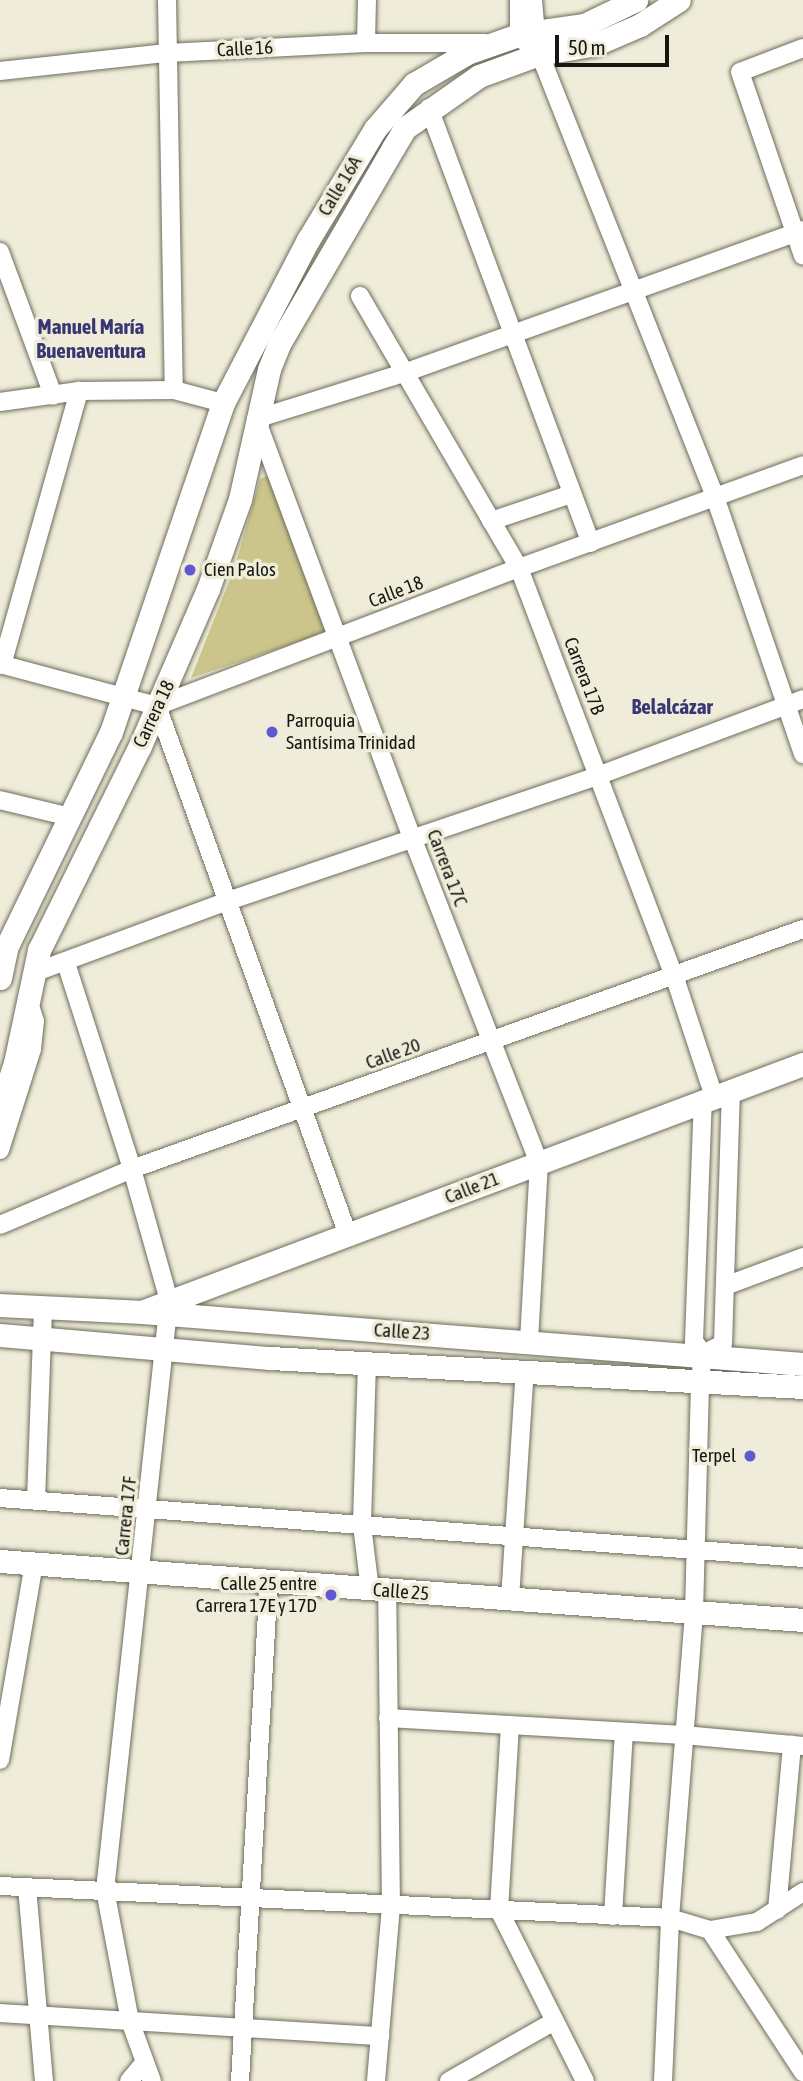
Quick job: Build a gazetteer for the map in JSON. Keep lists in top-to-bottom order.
{
  "streets": {
    "main road": [
      "Calle 16A",
      "Carrera 18",
      "Calle 21",
      "Calle 23",
      "Calle 25"
    ],
    "street": [
      "Calle 16",
      "Calle 18",
      "Carrera 17B",
      "Carrera 17C",
      "Calle 20",
      "Carrera 17F"
    ]
  },
  "crossings": [
    ["Calle 16", "Calle 16A"],
    ["Calle 16A", "Carrera 18"],
    ["Calle 16A", "Carrera 17C"],
    ["Calle 18", "Carrera 17B"],
    ["Calle 18", "Carrera 18"],
    ["Calle 18", "Carrera 17C"],
    ["Carrera 17B", "Calle 20"],
    ["Carrera 17B", "Calle 21"],
    ["Carrera 17B", "Calle 23"],
    ["Carrera 17B", "Calle 25"],
    ["Carrera 18", "Carrera 17C"],
    ["Carrera 17C", "Calle 20"],
    ["Carrera 17C", "Calle 21"],
    ["Carrera 17C", "Calle 23"],
    ["Calle 20", "Carrera 17F"],
    ["Calle 21", "Calle 23"],
    ["Calle 21", "Carrera 17F"],
    ["Calle 23", "Carrera 17F"],
    ["Carrera 17F", "Calle 25"]
  ],
  "districts": ["Manuel María Buenaventura", "Belalcázar"],
  "places": [
    "Cien Palos",
    "Parroquia Santísima Trinidad",
    "Terpel",
    "Calle 25 entre Carrera 17E y 17D"
  ],
  "scale_bar": "50 m"
}
